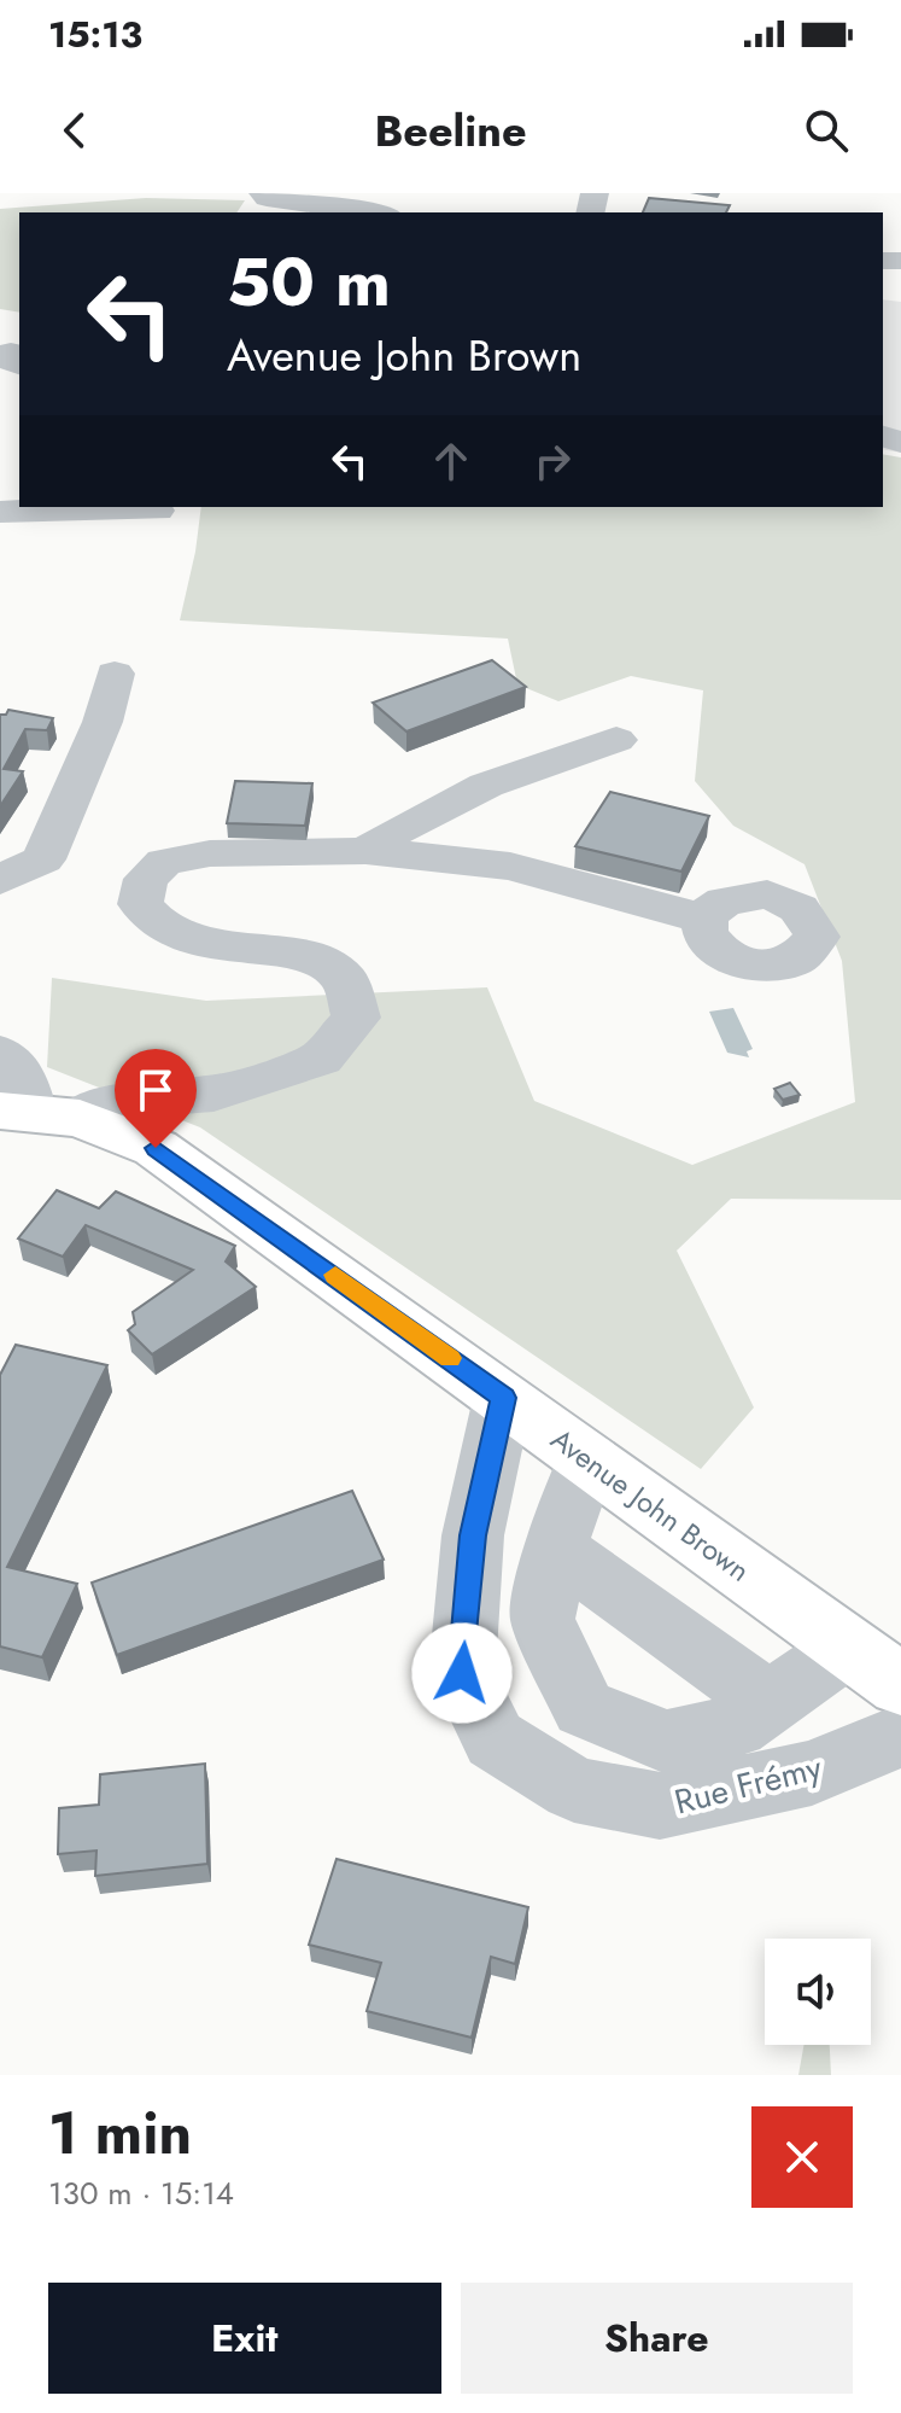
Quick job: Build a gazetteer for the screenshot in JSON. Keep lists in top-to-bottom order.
{
  "streets": {
    "main road": ["Avenue John Brown"],
    "street": ["Rue Frémy"]
  },
  "crossings": [
    ["Avenue John Brown", "Rue Frémy"]
  ],
  "page": {
    "status": "15:13",
    "header": "Beeline",
    "turn": ["50 m", "Avenue John Brown"],
    "heading": ["1 min", "130 m · 15:14"],
    "buttons": ["Exit", "Share"]
  }
}
